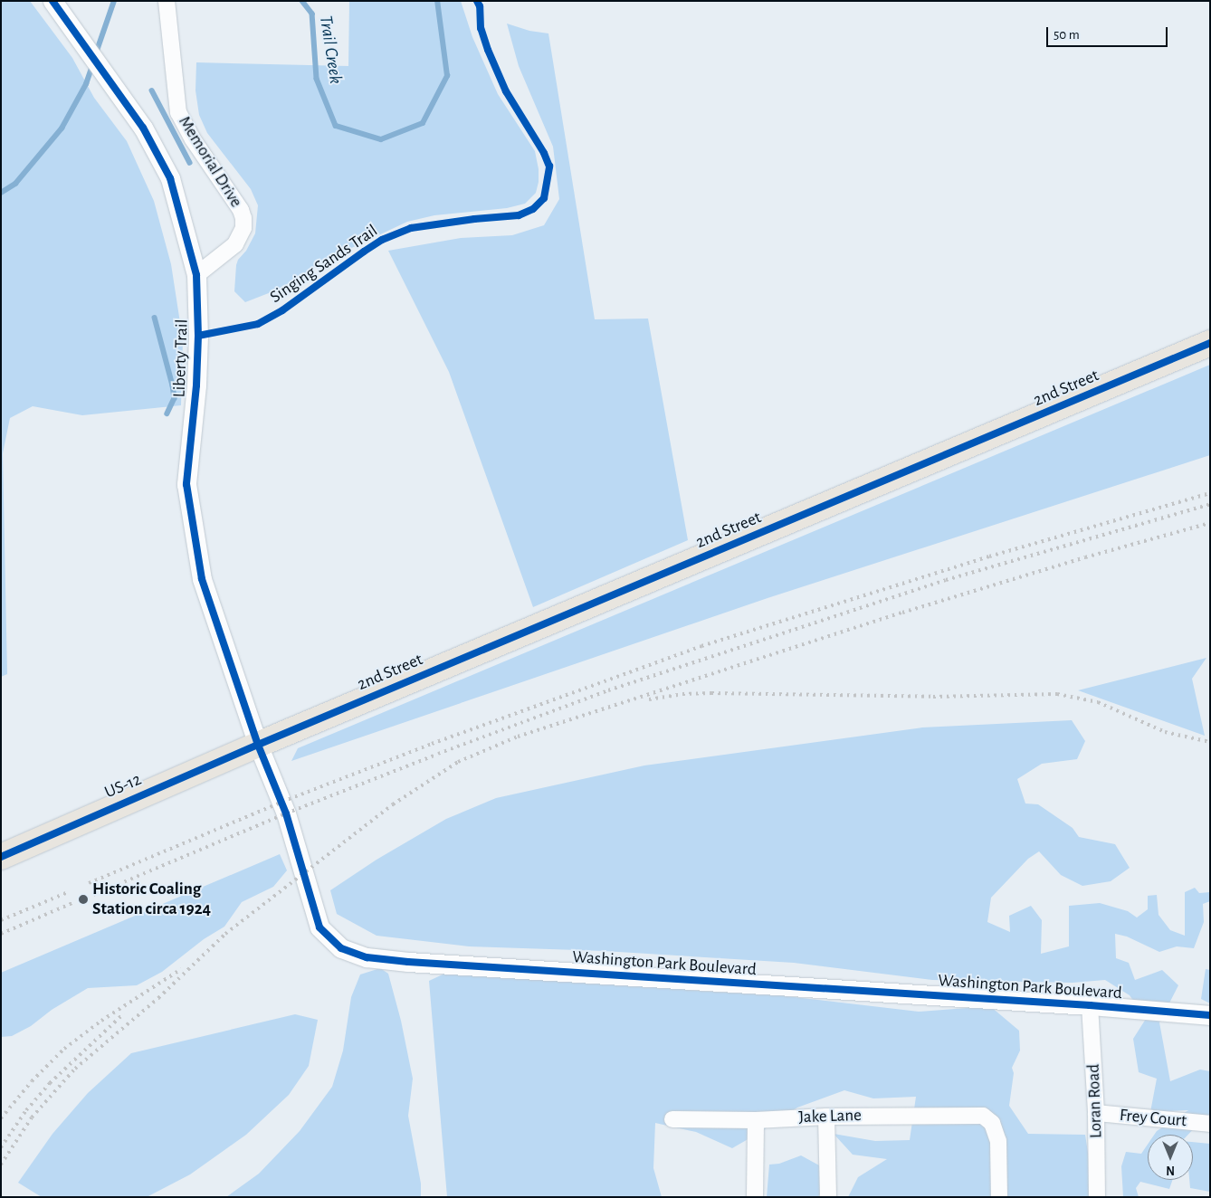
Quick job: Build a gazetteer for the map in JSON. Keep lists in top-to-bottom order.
{
  "streets": {
    "main road": ["2nd Street", "US-12"],
    "street": [
      "Memorial Drive",
      "Liberty Trail",
      "Washington Park Boulevard",
      "Loran Road",
      "Jake Lane",
      "Frey Court"
    ],
    "cycle path": ["Singing Sands Trail"]
  },
  "crossings": [
    ["Memorial Drive", "Liberty Trail"],
    ["Liberty Trail", "2nd Street"],
    ["Liberty Trail", "US-12"],
    ["Liberty Trail", "Washington Park Boulevard"],
    ["2nd Street", "US-12"],
    ["2nd Street", "Washington Park Boulevard"],
    ["US-12", "Washington Park Boulevard"],
    ["Washington Park Boulevard", "Loran Road"],
    ["Loran Road", "Frey Court"]
  ],
  "water": ["Trail Creek"],
  "places": ["Historic Coaling Station circa 1924"],
  "scale_bar": "50 m",
  "north": "bottom"
}
